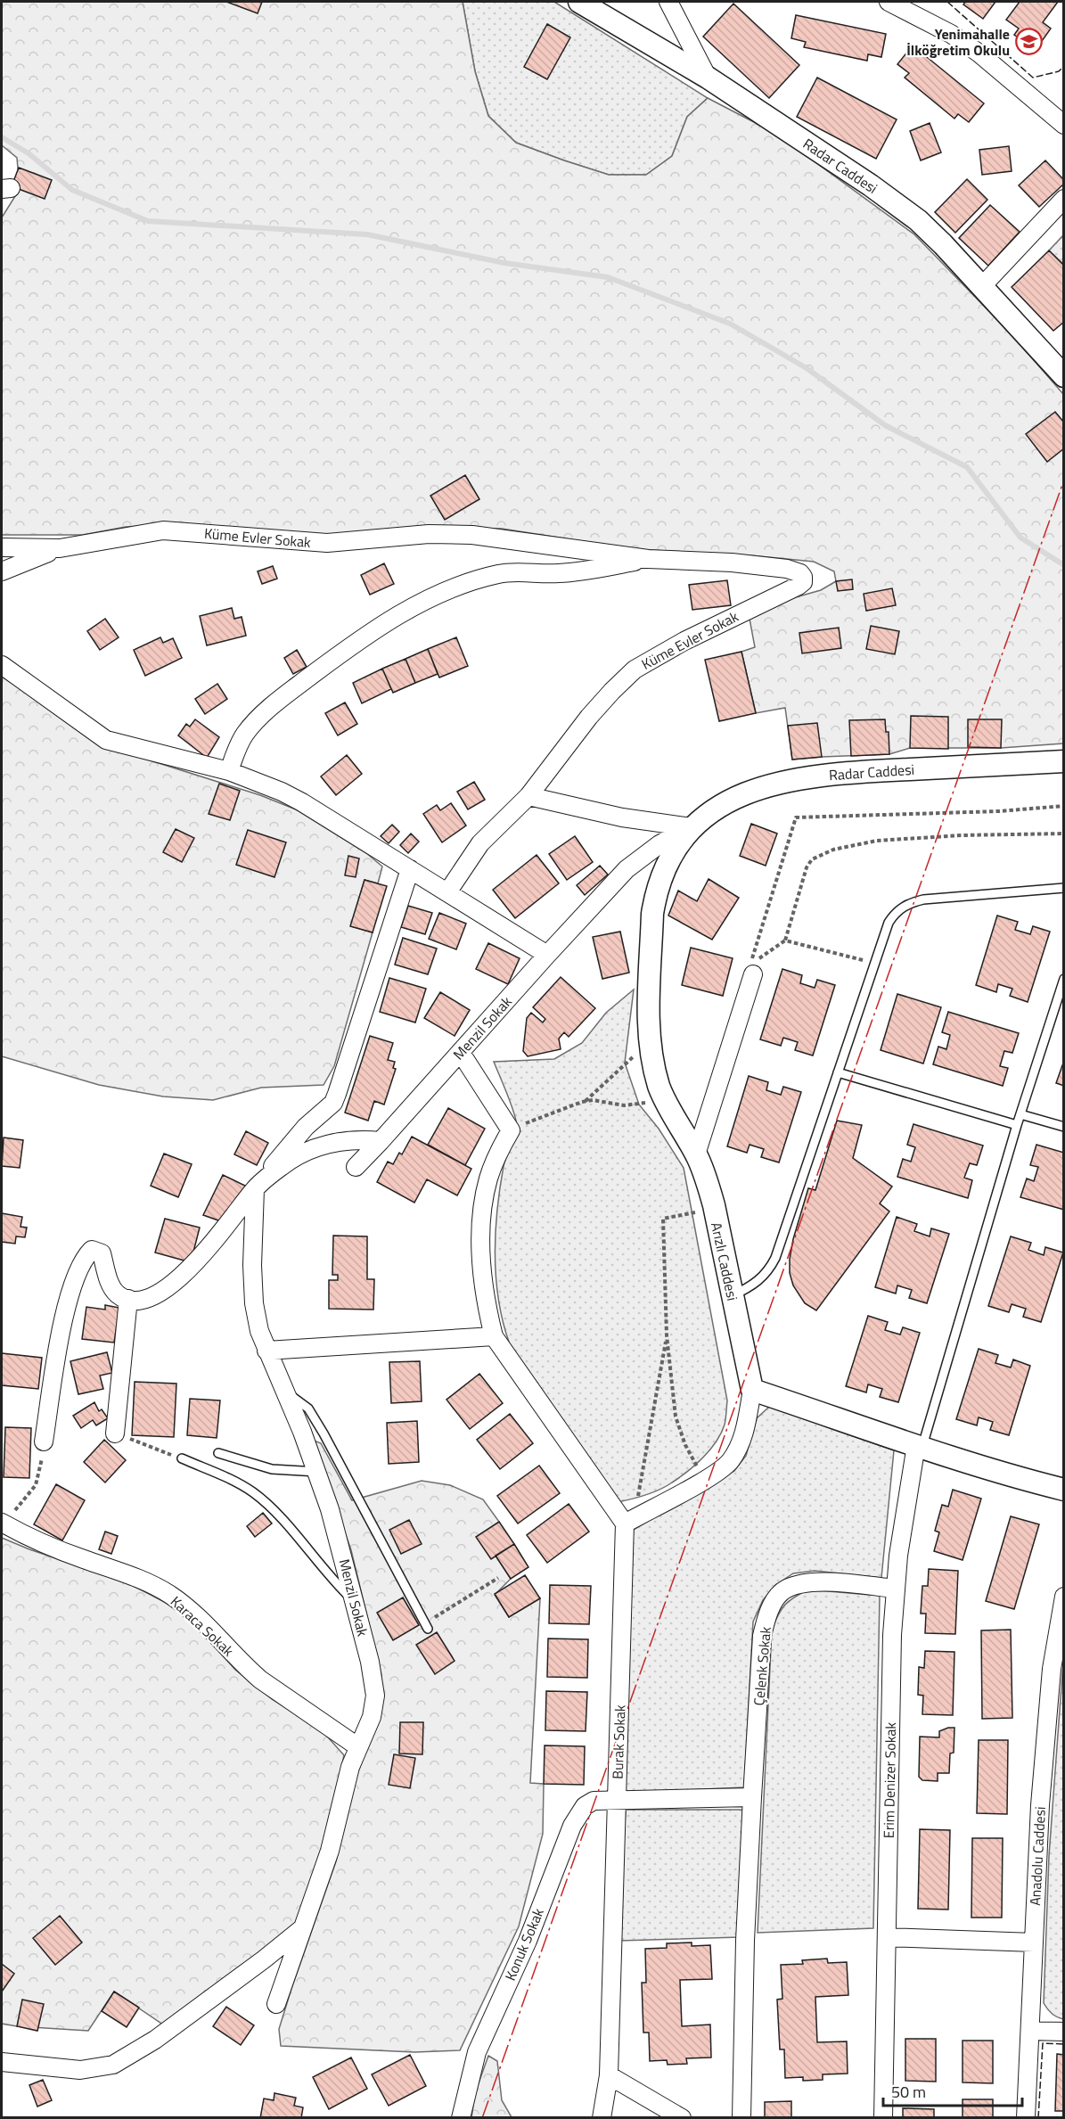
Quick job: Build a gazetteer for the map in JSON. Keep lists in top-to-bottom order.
{
  "streets": {
    "street": [
      "Radar Caddesi",
      "Küme Evler Sokak",
      "Menzil Sokak",
      "Arızlı Caddesi",
      "Karaca Sokak",
      "Çelenk Sokak",
      "Burak Sokak",
      "Erim Denizer Sokak",
      "Anadolu Caddesi",
      "Konuk Sokak"
    ]
  },
  "crossings": [
    ["Radar Caddesi", "Menzil Sokak"],
    ["Radar Caddesi", "Arızlı Caddesi"],
    ["Menzil Sokak", "Arızlı Caddesi"],
    ["Menzil Sokak", "Karaca Sokak"],
    ["Çelenk Sokak", "Erim Denizer Sokak"],
    ["Burak Sokak", "Konuk Sokak"]
  ],
  "places": {
    "school or university": ["Yenimahalle İlköğretim Okulu"]
  },
  "scale_bar": "50 m"
}
